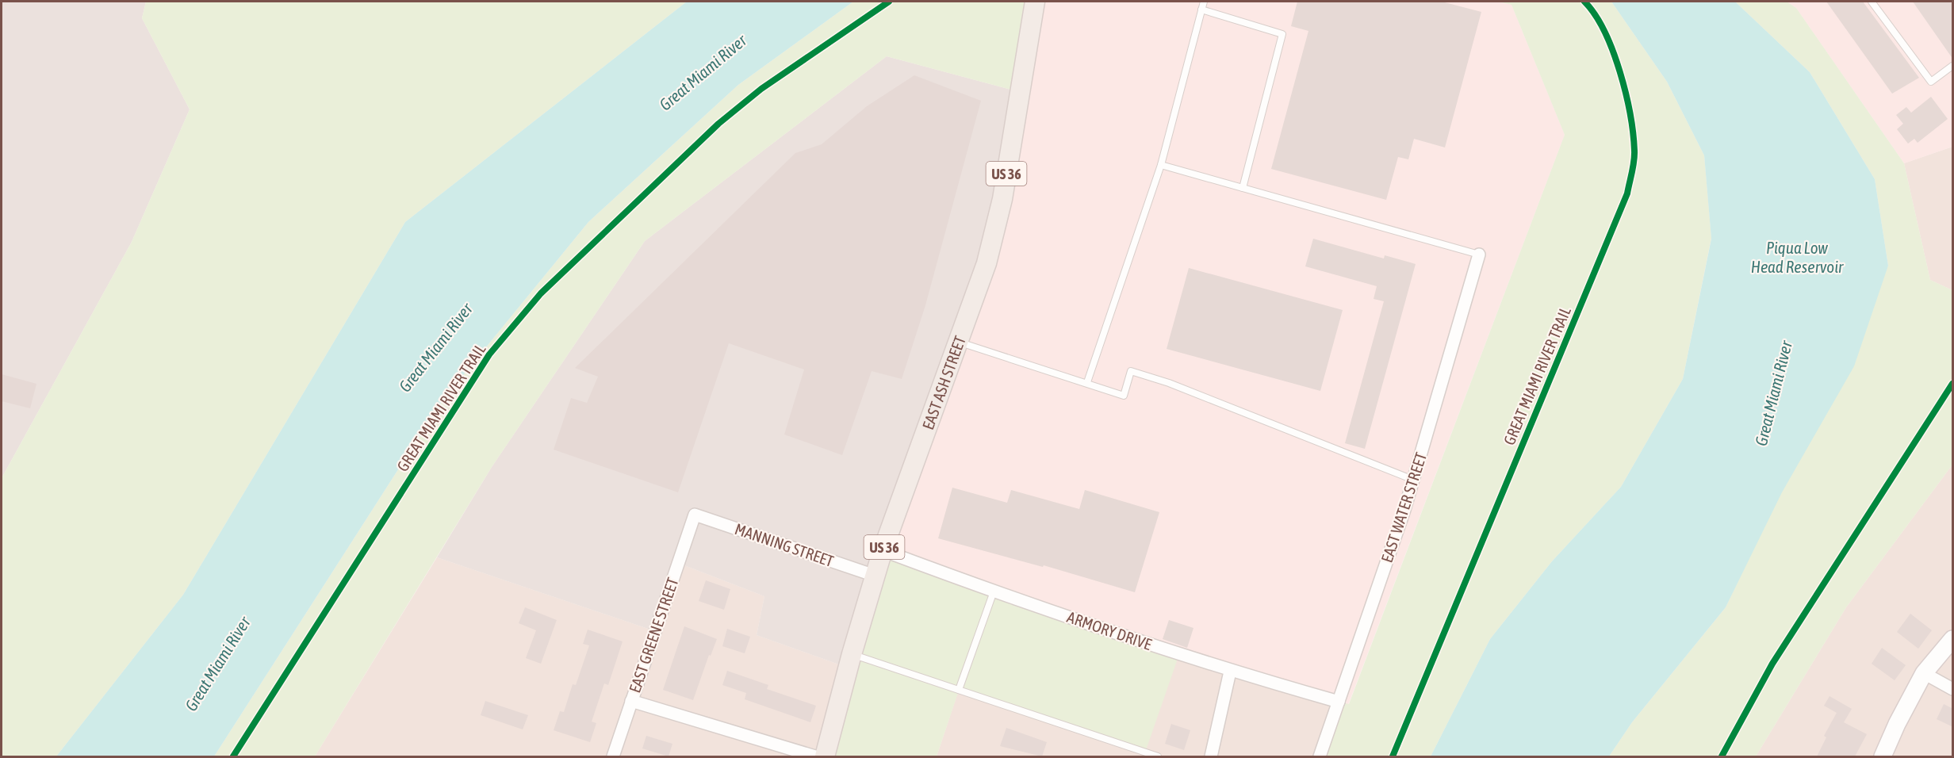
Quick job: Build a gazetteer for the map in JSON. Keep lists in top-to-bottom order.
{
  "streets": {
    "main road": ["US 36", "EAST ASH STREET"],
    "street": [
      "EAST WATER STREET",
      "MANNING STREET",
      "ARMORY DRIVE",
      "EAST GREENE STREET"
    ],
    "cycle path": ["GREAT MIAMI RIVER TRAIL"]
  },
  "crossings": [
    ["EAST ASH STREET", "MANNING STREET"],
    ["EAST ASH STREET", "ARMORY DRIVE"],
    ["EAST WATER STREET", "ARMORY DRIVE"],
    ["MANNING STREET", "EAST GREENE STREET"]
  ],
  "water": ["Great Miami River", "Piqua Low Head Reservoir"]
}
